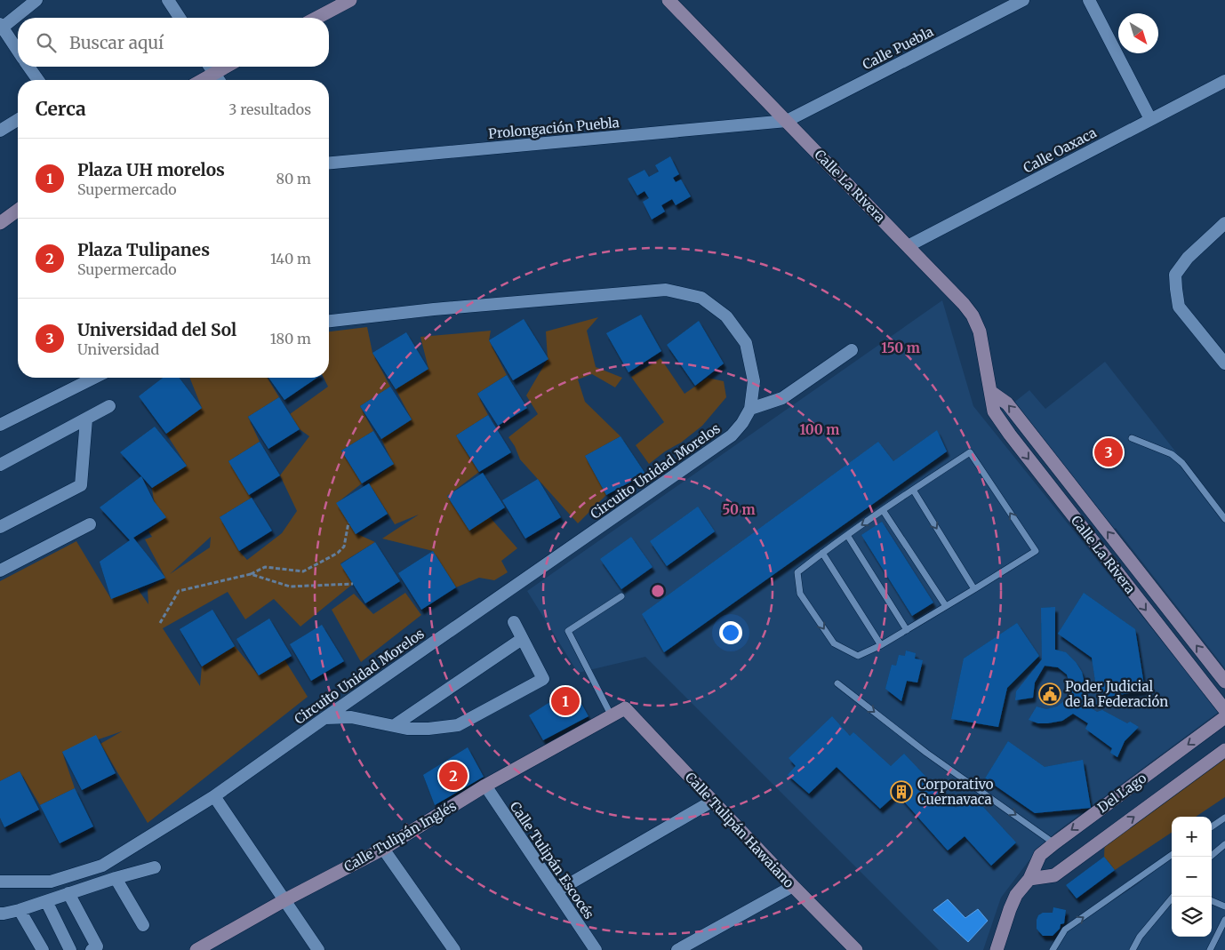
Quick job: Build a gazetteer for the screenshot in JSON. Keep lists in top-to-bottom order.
{
  "streets": {
    "street": [
      "Calle Puebla",
      "Prolongación Puebla",
      "Calle Oaxaca",
      "Calle La Rivera",
      "Circuito Unidad Morelos",
      "Del Lago",
      "Calle Tulipán Hawaiano",
      "Calle Tulipán Inglés",
      "Calle Tulipán Escocés"
    ]
  },
  "crossings": [
    ["Calle Puebla", "Prolongación Puebla"],
    ["Calle Puebla", "Calle La Rivera"],
    ["Prolongación Puebla", "Calle La Rivera"],
    ["Calle Oaxaca", "Calle La Rivera"],
    ["Calle Tulipán Hawaiano", "Calle Tulipán Inglés"],
    ["Calle Tulipán Inglés", "Calle Tulipán Escocés"]
  ],
  "places": {
    "public building": ["Poder Judicial de la Federación"],
    "building": ["Corporativo Cuernavaca"]
  },
  "north": "bottom right",
  "page": {
    "search": "Buscar aquí",
    "heading": ["Cerca", "3 resultados"],
    "list": [
      {
        "mark": "1",
        "name": "Plaza UH morelos",
        "note": "Supermercado",
        "value": "80 m"
      },
      {
        "mark": "2",
        "name": "Plaza Tulipanes",
        "note": "Supermercado",
        "value": "140 m"
      },
      {
        "mark": "3",
        "name": "Universidad del Sol",
        "note": "Universidad",
        "value": "180 m"
      }
    ],
    "pins": ["3", "1", "2"],
    "map_buttons": ["+", "−"]
  },
  "rings": ["150 m", "100 m", "50 m"]
}
